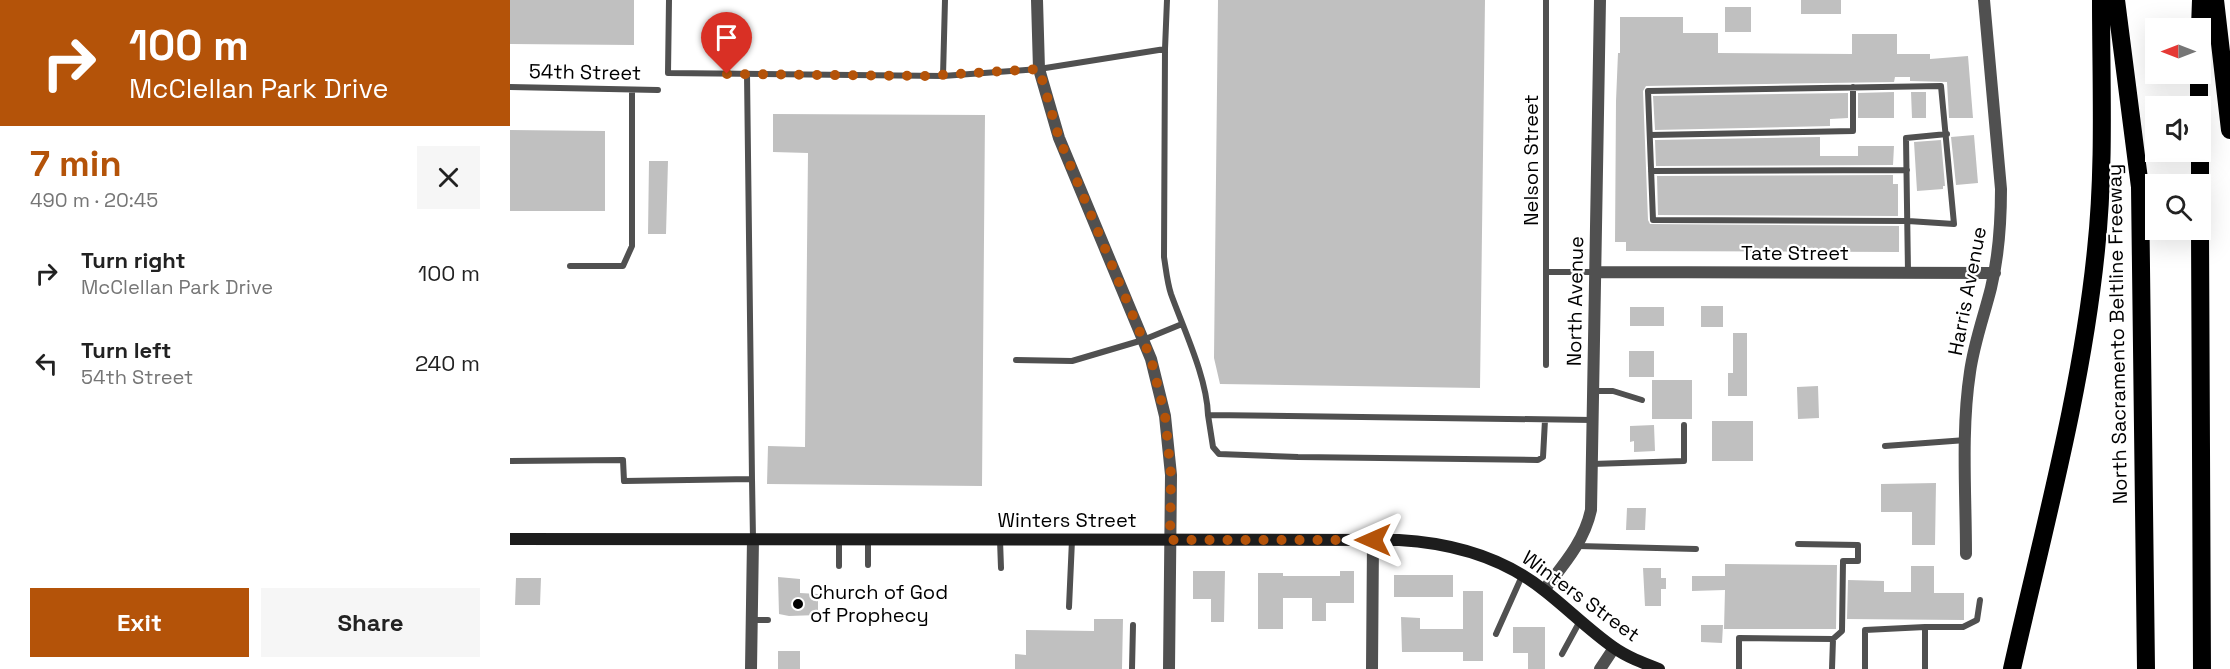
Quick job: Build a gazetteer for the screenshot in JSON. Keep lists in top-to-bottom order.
{
  "streets": {
    "highway": ["North Sacramento Beltline Freeway"],
    "main road": ["Winters Street"],
    "street": ["Tate Street", "Harris Avenue", "North Avenue"],
    "lane": ["54th Street", "Nelson Street"]
  },
  "crossings": [
    ["Tate Street", "Harris Avenue"],
    ["Tate Street", "North Avenue"],
    ["North Avenue", "Winters Street"]
  ],
  "places": ["Church of God of Prophecy"],
  "north": "left",
  "page": {
    "turn": ["100 m", "McClellan Park Drive"],
    "heading": ["7 min", "490 m · 20:45"],
    "list": [
      {
        "name": "Turn right",
        "note": "McClellan Park Drive",
        "value": "100 m"
      },
      {
        "name": "Turn left",
        "note": "54th Street",
        "value": "240 m"
      }
    ],
    "buttons": ["Exit", "Share"]
  }
}
